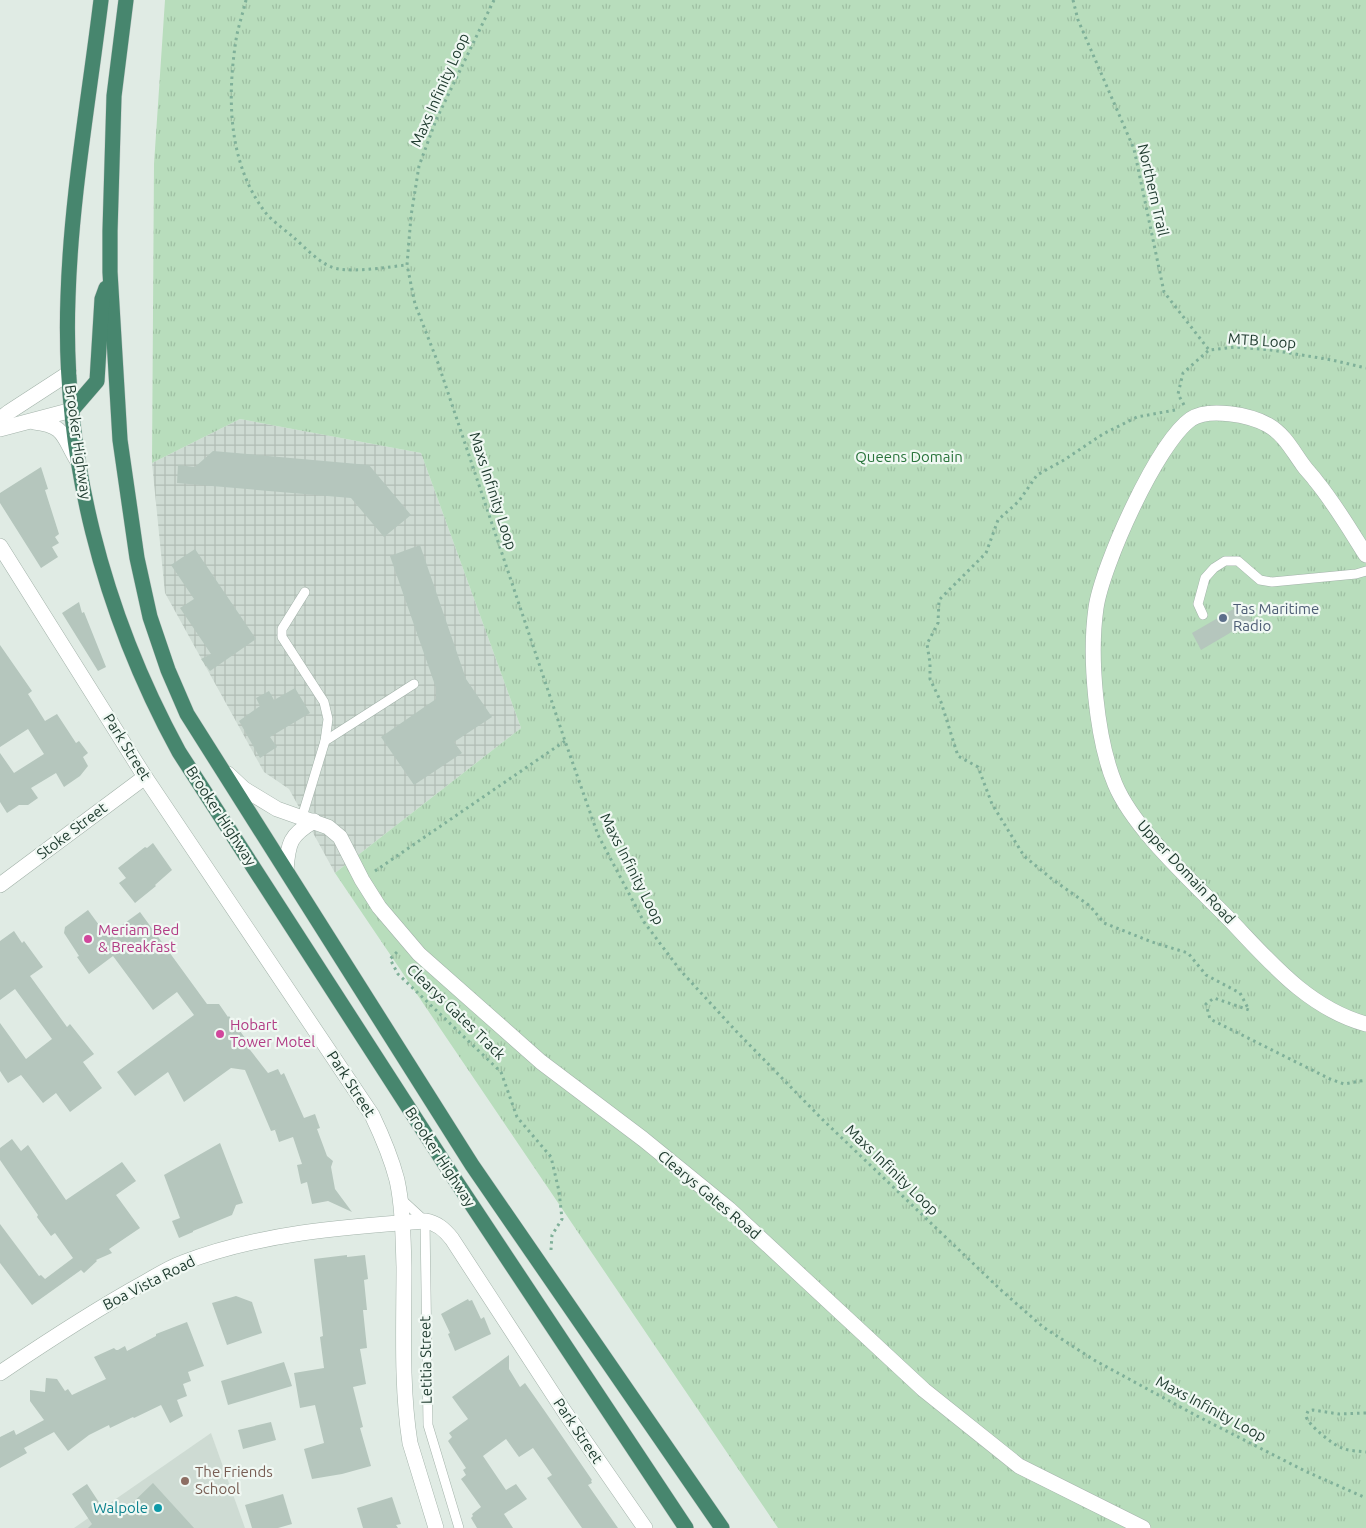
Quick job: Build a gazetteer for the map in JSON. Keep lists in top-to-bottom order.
{
  "streets": {
    "highway": ["Brooker Highway"],
    "street": [
      "Park Street",
      "Stoke Street",
      "Upper Domain Road",
      "Clearys Gates Road",
      "Boa Vista Road",
      "Letitia Street"
    ],
    "path": [
      "Maxs Infinity Loop",
      "Northern Trail",
      "MTB Loop",
      "Clearys Gates Track"
    ]
  },
  "crossings": [
    ["Northern Trail", "MTB Loop"],
    ["MTB Loop", "Upper Domain Road"],
    ["Brooker Highway", "Clearys Gates Track"],
    ["Brooker Highway", "Clearys Gates Road"],
    ["Park Street", "Stoke Street"],
    ["Park Street", "Boa Vista Road"],
    ["Park Street", "Letitia Street"],
    ["Clearys Gates Track", "Clearys Gates Road"],
    ["Boa Vista Road", "Letitia Street"]
  ],
  "parks": ["Queens Domain"],
  "places": [
    "Tas Maritime Radio",
    "Meriam Bed & Breakfast",
    "Hobart Tower Motel",
    "The Friends School",
    "Walpole"
  ]
}
